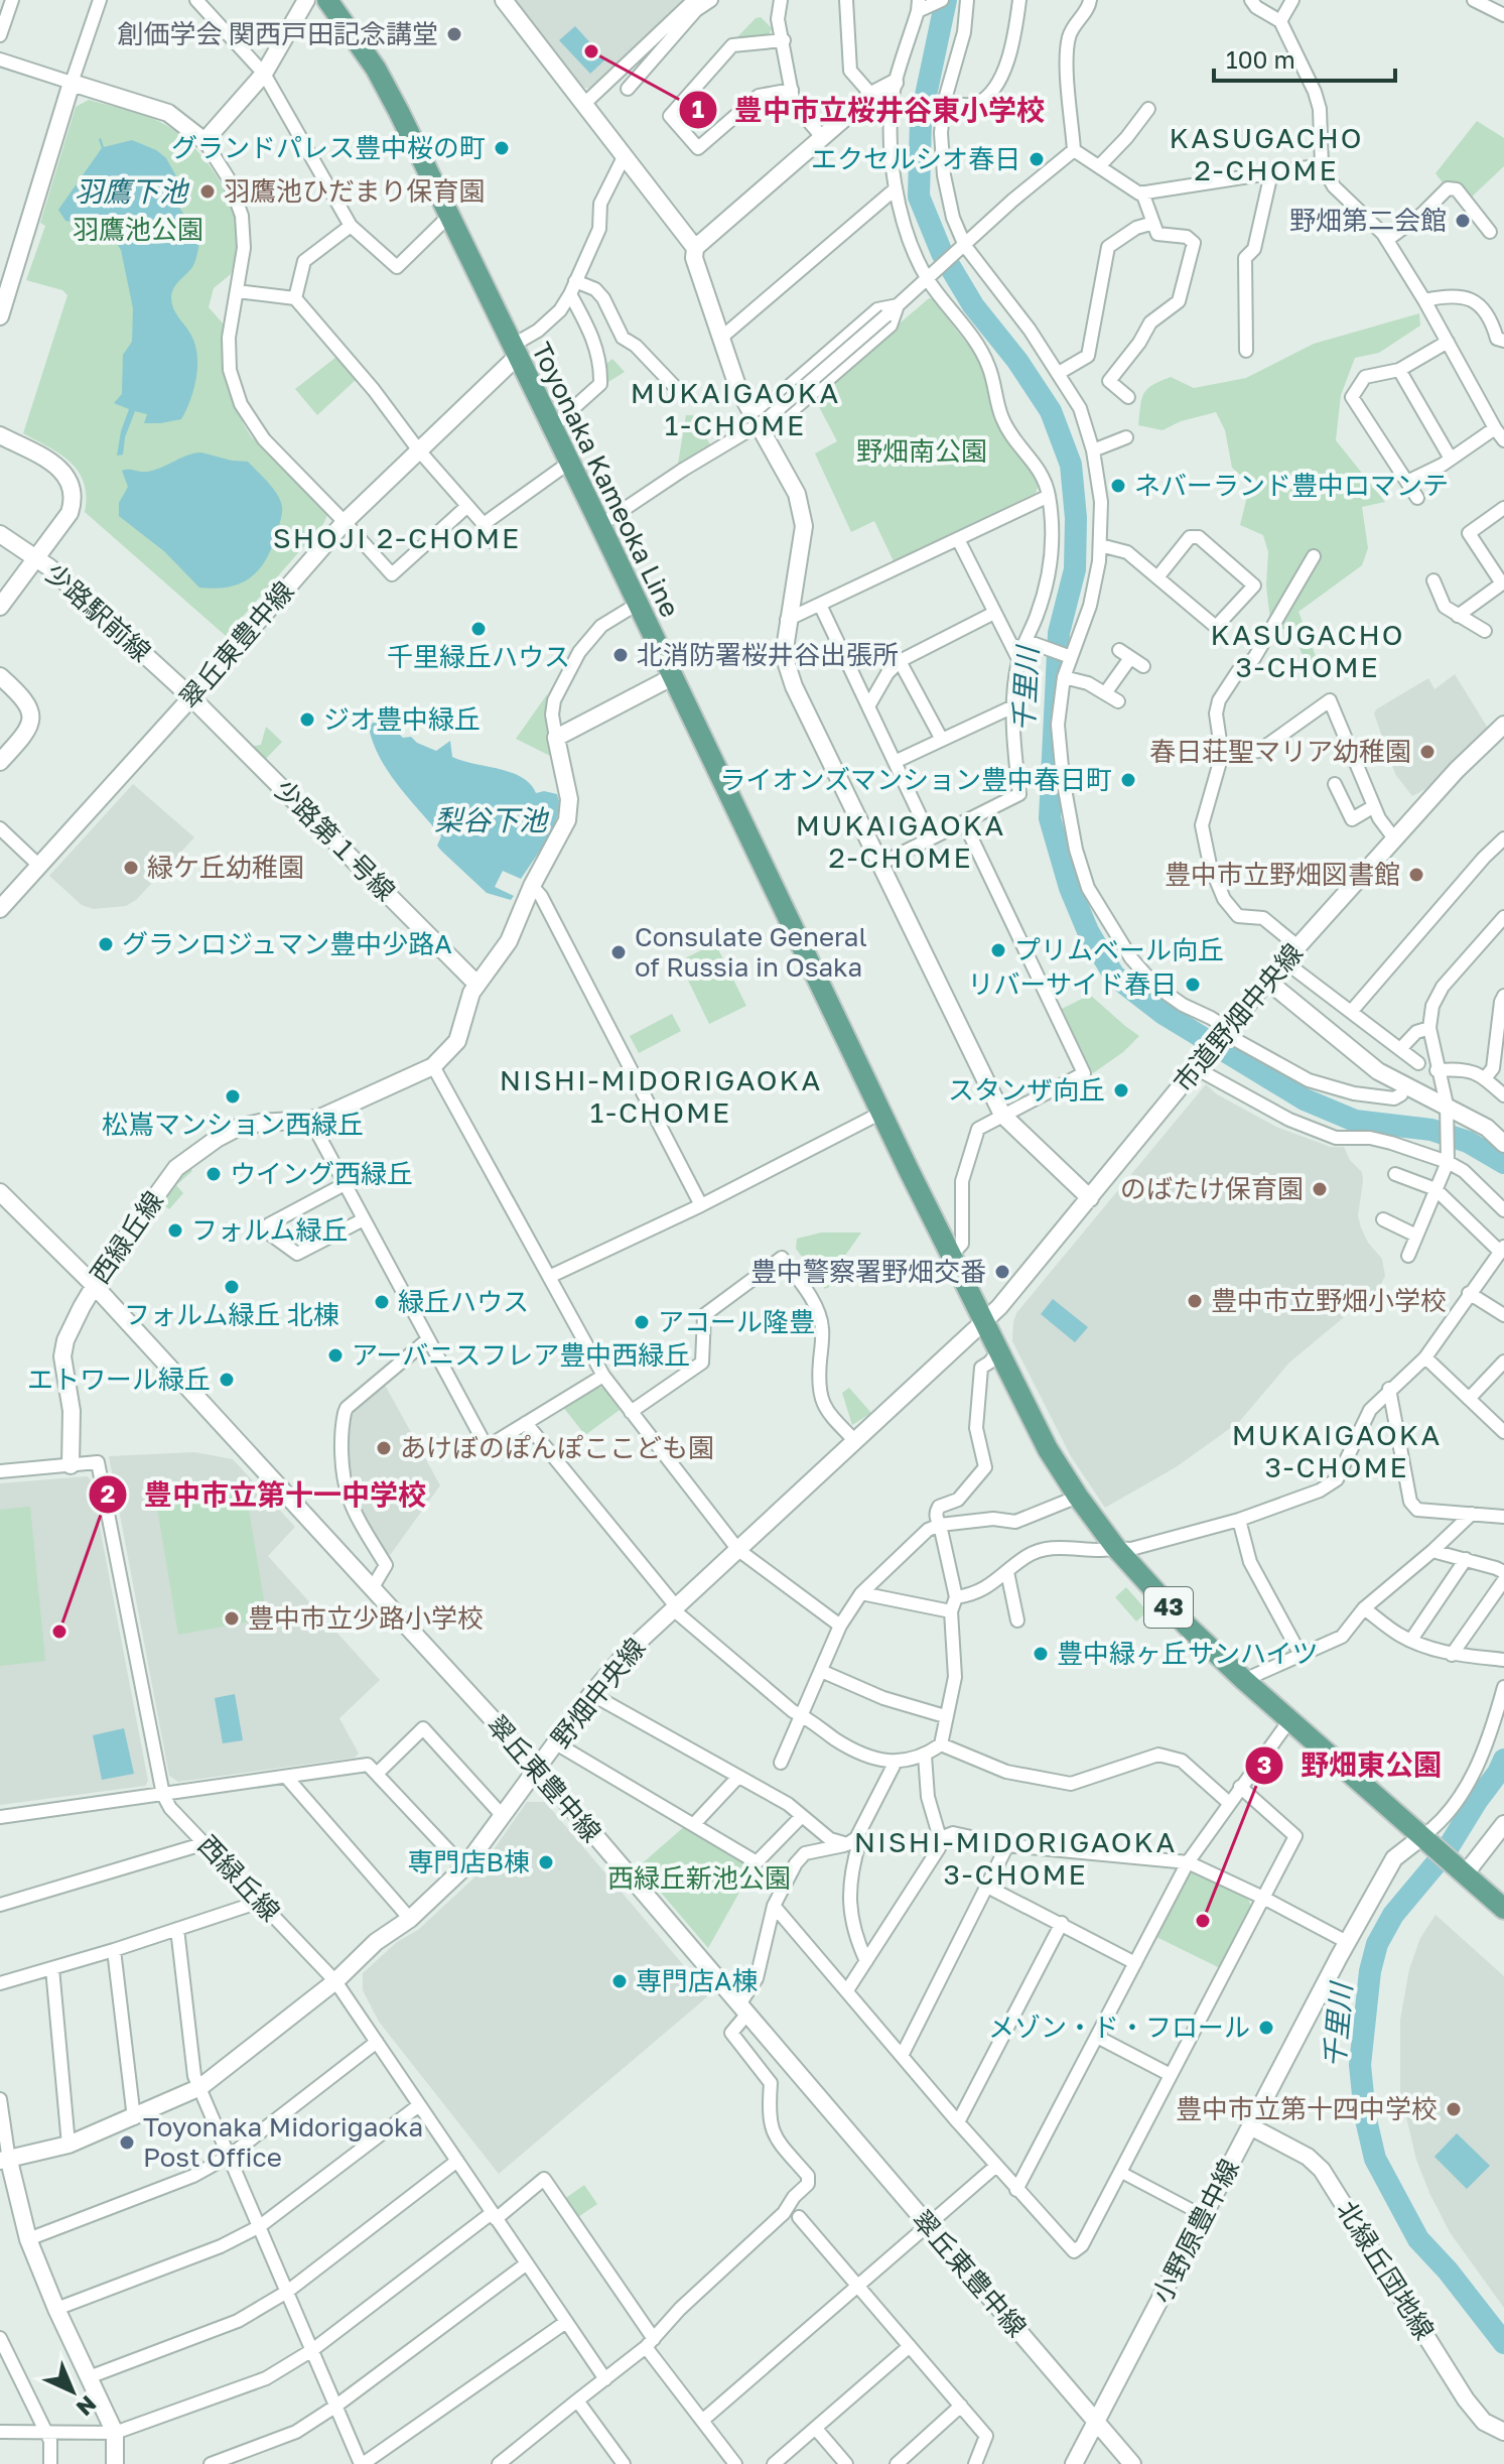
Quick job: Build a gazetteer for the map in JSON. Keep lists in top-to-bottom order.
{
  "streets": {
    "main road": ["Toyonaka Kameoka Line", "43"],
    "street": [
      "少路駅前線",
      "翠丘東豊中線",
      "少路第１号線",
      "市道野畑中央線",
      "西緑丘線",
      "野畑中央線",
      "小野原豊中線",
      "北緑丘団地線"
    ]
  },
  "crossings": [
    ["Toyonaka Kameoka Line", "翠丘東豊中線"],
    ["Toyonaka Kameoka Line", "市道野畑中央線"],
    ["Toyonaka Kameoka Line", "野畑中央線"],
    ["Toyonaka Kameoka Line", "小野原豊中線"],
    ["少路駅前線", "翠丘東豊中線"],
    ["少路駅前線", "少路第１号線"],
    ["翠丘東豊中線", "少路第１号線"],
    ["翠丘東豊中線", "西緑丘線"],
    ["翠丘東豊中線", "野畑中央線"],
    ["翠丘東豊中線", "小野原豊中線"],
    ["少路第１号線", "西緑丘線"],
    ["市道野畑中央線", "野畑中央線"],
    ["西緑丘線", "野畑中央線"],
    ["小野原豊中線", "北緑丘団地線"]
  ],
  "districts": [
    "KASUGACHO 2-CHOME",
    "MUKAIGAOKA 1-CHOME",
    "SHOJI 2-CHOME",
    "KASUGACHO 3-CHOME",
    "MUKAIGAOKA 2-CHOME",
    "NISHI-MIDORIGAOKA 1-CHOME",
    "MUKAIGAOKA 3-CHOME",
    "NISHI-MIDORIGAOKA 3-CHOME"
  ],
  "water": ["羽鷹下池", "千里川", "梨谷下池"],
  "parks": ["羽鷹池公園", "野畑南公園", "西緑丘新池公園"],
  "places": [
    "創価学会 関西戸田記念講堂",
    "豊中市立桜井谷東小学校",
    "グランドパレス豊中桜の町",
    "エクセルシオ春日",
    "羽鷹池ひだまり保育園",
    "野畑第二会館",
    "ネバーランド豊中ロマンテ",
    "千里緑丘ハウス",
    "北消防署桜井谷出張所",
    "ジオ豊中緑丘",
    "春日荘聖マリア幼稚園",
    "ライオンズマンション豊中春日町",
    "緑ケ丘幼稚園",
    "豊中市立野畑図書館",
    "グランロジュマン豊中少路A",
    "プリムベール向丘",
    "Consulate General of Russia in Osaka",
    "リバーサイド春日",
    "スタンザ向丘",
    "松嶌マンション西緑丘",
    "ウイング西緑丘",
    "のばたけ保育園",
    "フォルム緑丘",
    "豊中警察署野畑交番",
    "フォルム緑丘 北棟",
    "豊中市立野畑小学校",
    "緑丘ハウス",
    "アコール隆豊",
    "アーバニスフレア豊中西緑丘",
    "エトワール緑丘",
    "あけぼのぽんぽここども園",
    "豊中市立少路小学校",
    "豊中市立第十一中学校",
    "豊中緑ヶ丘サンハイツ",
    "専門店B棟",
    "野畑東公園",
    "専門店A棟",
    "メゾン・ド・フロール",
    "豊中市立第十四中学校",
    "Toyonaka Midorigaoka Post Office"
  ],
  "scale_bar": "100 m",
  "north": "bottom right"
}
